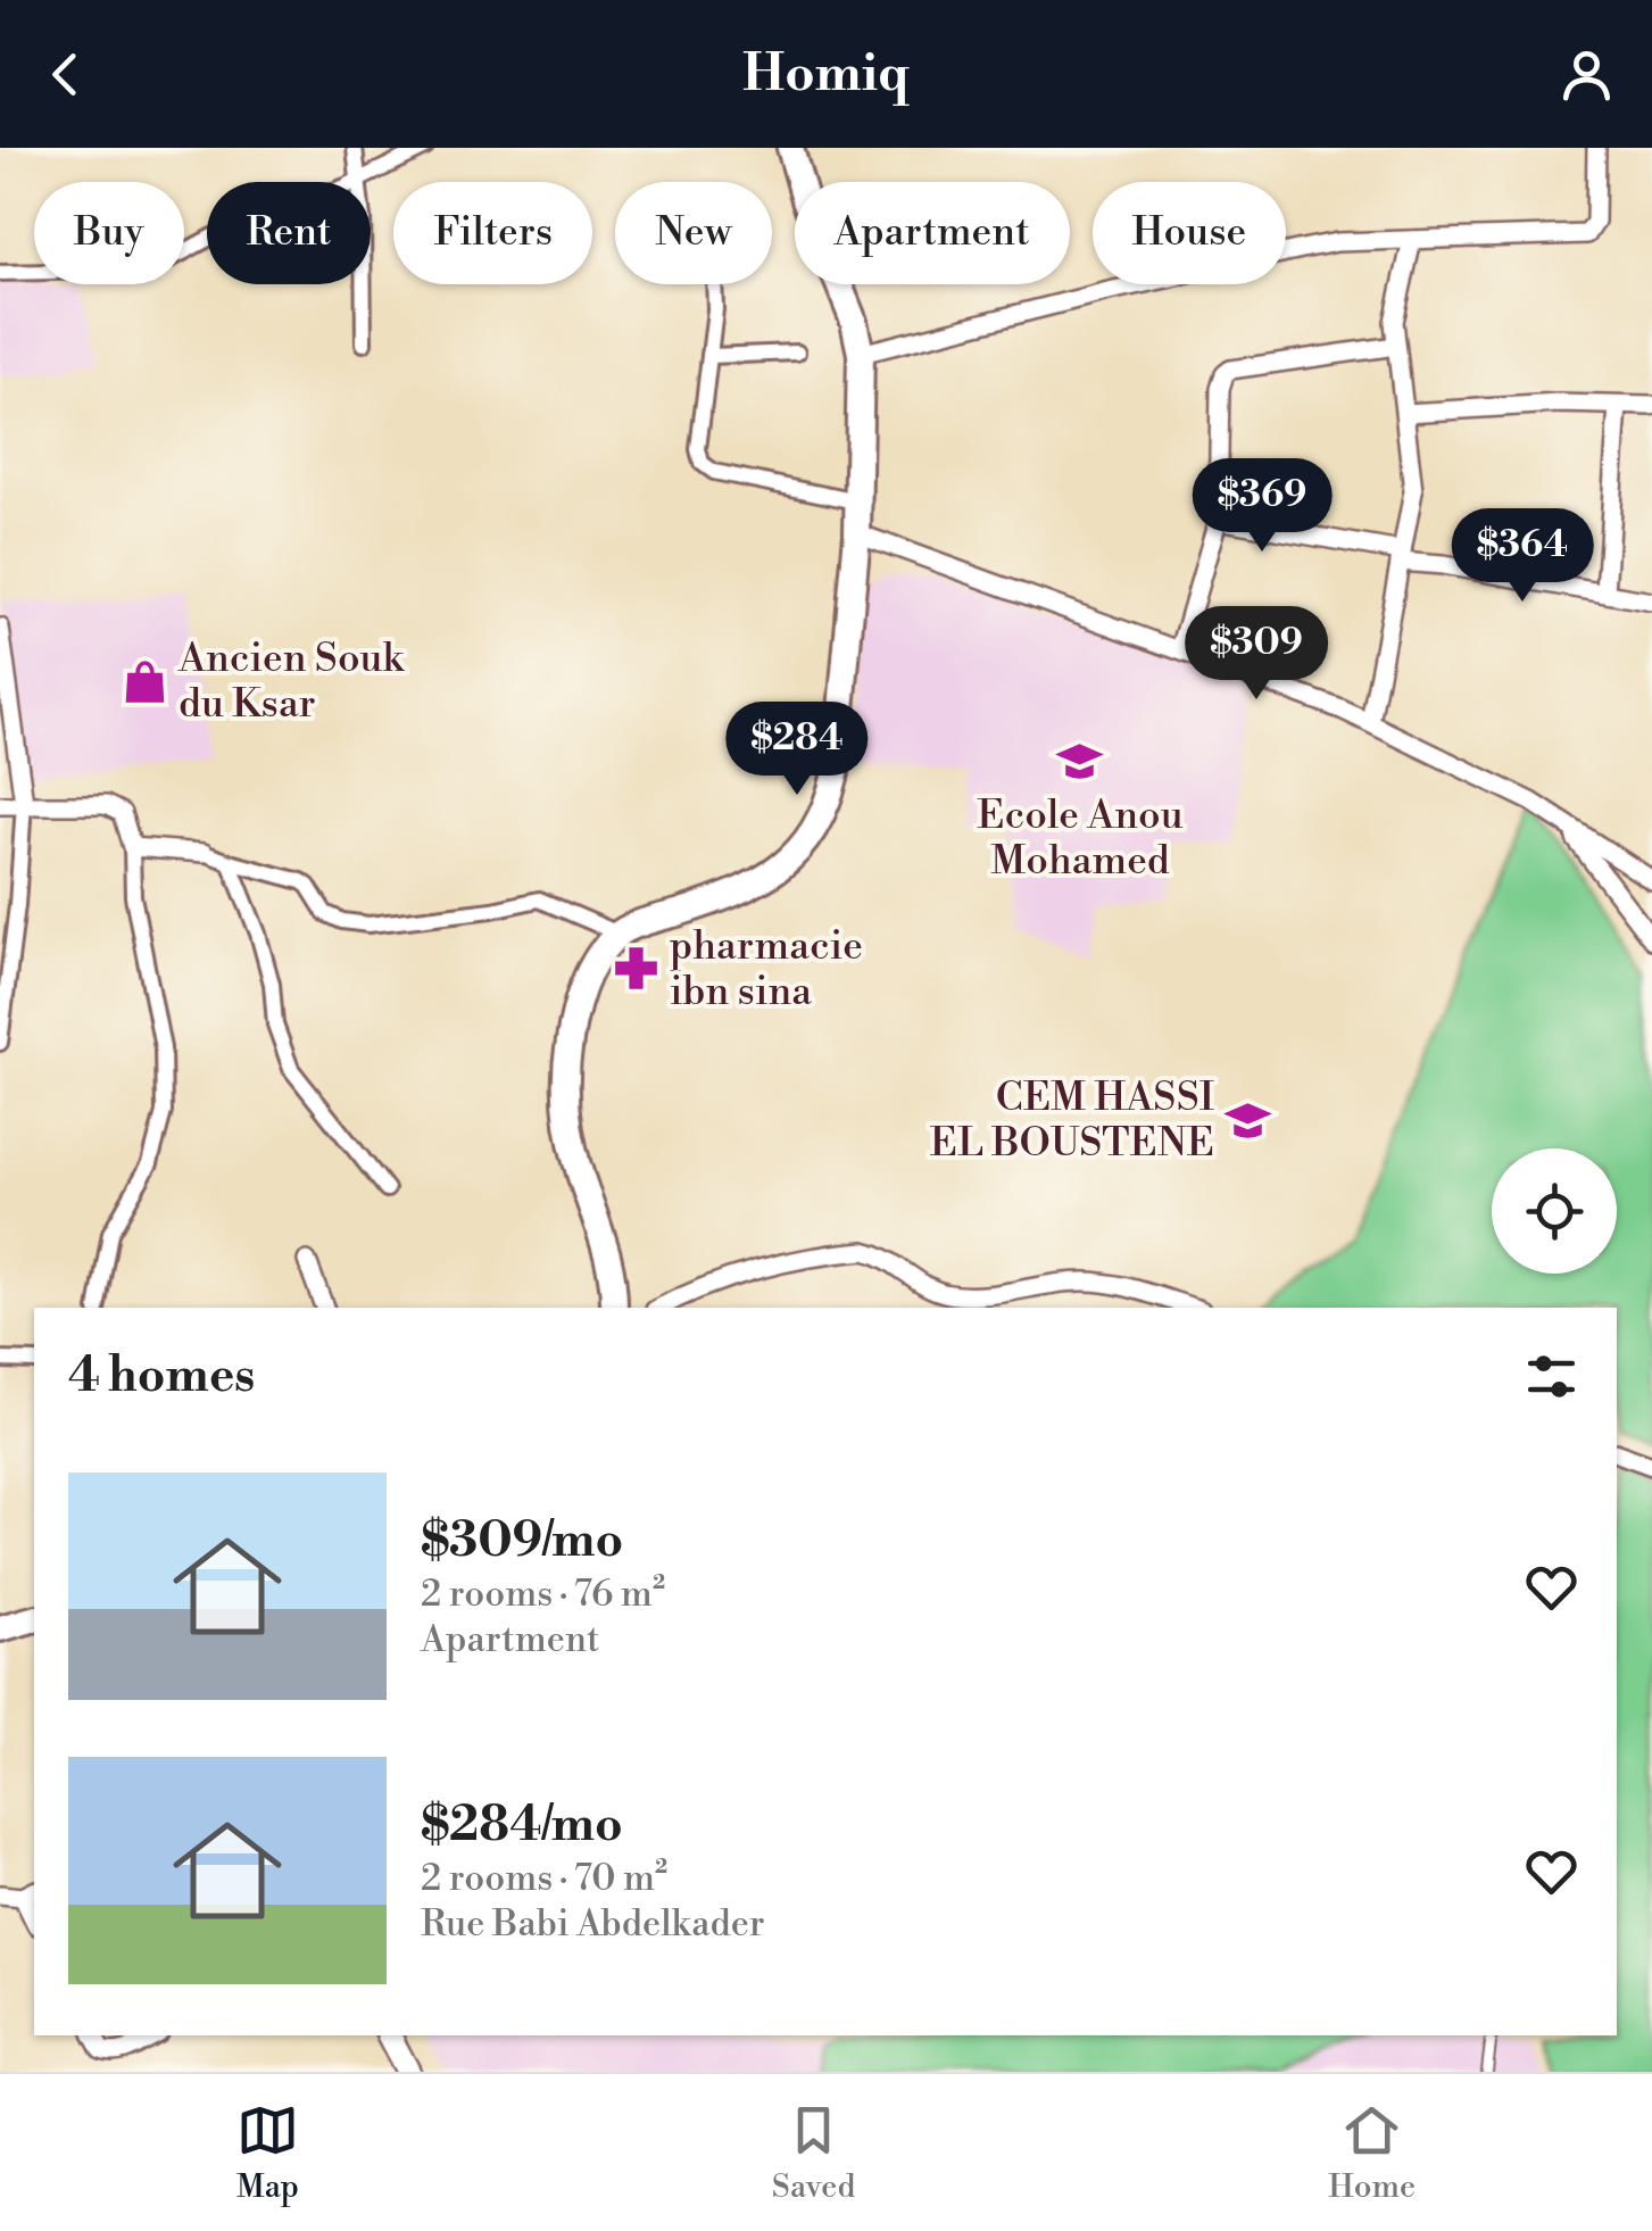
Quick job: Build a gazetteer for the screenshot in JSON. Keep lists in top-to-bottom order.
{
  "places": {
    "shop": ["Ancien Souk du Ksar"],
    "school or university": ["Ecole Anou Mohamed", "CEM HASSI EL BOUSTENE"],
    "pharmacy": ["pharmacie ibn sina"]
  },
  "page": {
    "header": "Homiq",
    "chip": [
      "Buy",
      "Rent",
      "Filters",
      "New",
      "Apartment",
      "House"
    ],
    "price": [
      "$369",
      "$364",
      "$309",
      "$284"
    ],
    "heading": "4 homes",
    "list": [
      {
        "name": "$309/mo",
        "note": "2 rooms · 76 m² · Apartment"
      },
      {
        "name": "$284/mo",
        "note": "2 rooms · 70 m² · Rue Babi Abdelkader"
      }
    ],
    "tabs": ["Map", "Saved", "Home"]
  }
}
